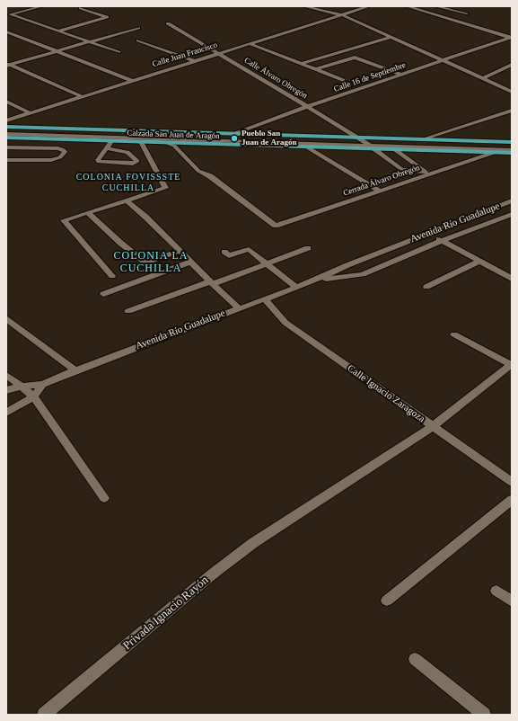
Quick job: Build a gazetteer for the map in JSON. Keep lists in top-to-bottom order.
{
  "streets": {
    "main road": ["Calzada San Juan de Aragón"],
    "street": [
      "Calle Juan Francisco",
      "Calle 16 de Septiembre",
      "Calle Álvaro Obregón",
      "Cerrada Álvaro Obregón",
      "Avenida Río Guadalupe",
      "Calle Ignacio Zaragoza",
      "Privada Ignacio Rayón"
    ]
  },
  "crossings": [
    ["Calle Juan Francisco", "Calle Álvaro Obregón"],
    ["Calle 16 de Septiembre", "Calle Álvaro Obregón"],
    ["Calle 16 de Septiembre", "Calzada San Juan de Aragón"],
    ["Calle Álvaro Obregón", "Calzada San Juan de Aragón"],
    ["Calle Álvaro Obregón", "Cerrada Álvaro Obregón"],
    ["Calzada San Juan de Aragón", "Cerrada Álvaro Obregón"],
    ["Avenida Río Guadalupe", "Calle Ignacio Zaragoza"],
    ["Calle Ignacio Zaragoza", "Privada Ignacio Rayón"]
  ],
  "districts": ["COLONIA FOVISSSTE CUCHILLA", "COLONIA LA CUCHILLA"],
  "places": ["Pueblo San Juan de Aragón"]
}
